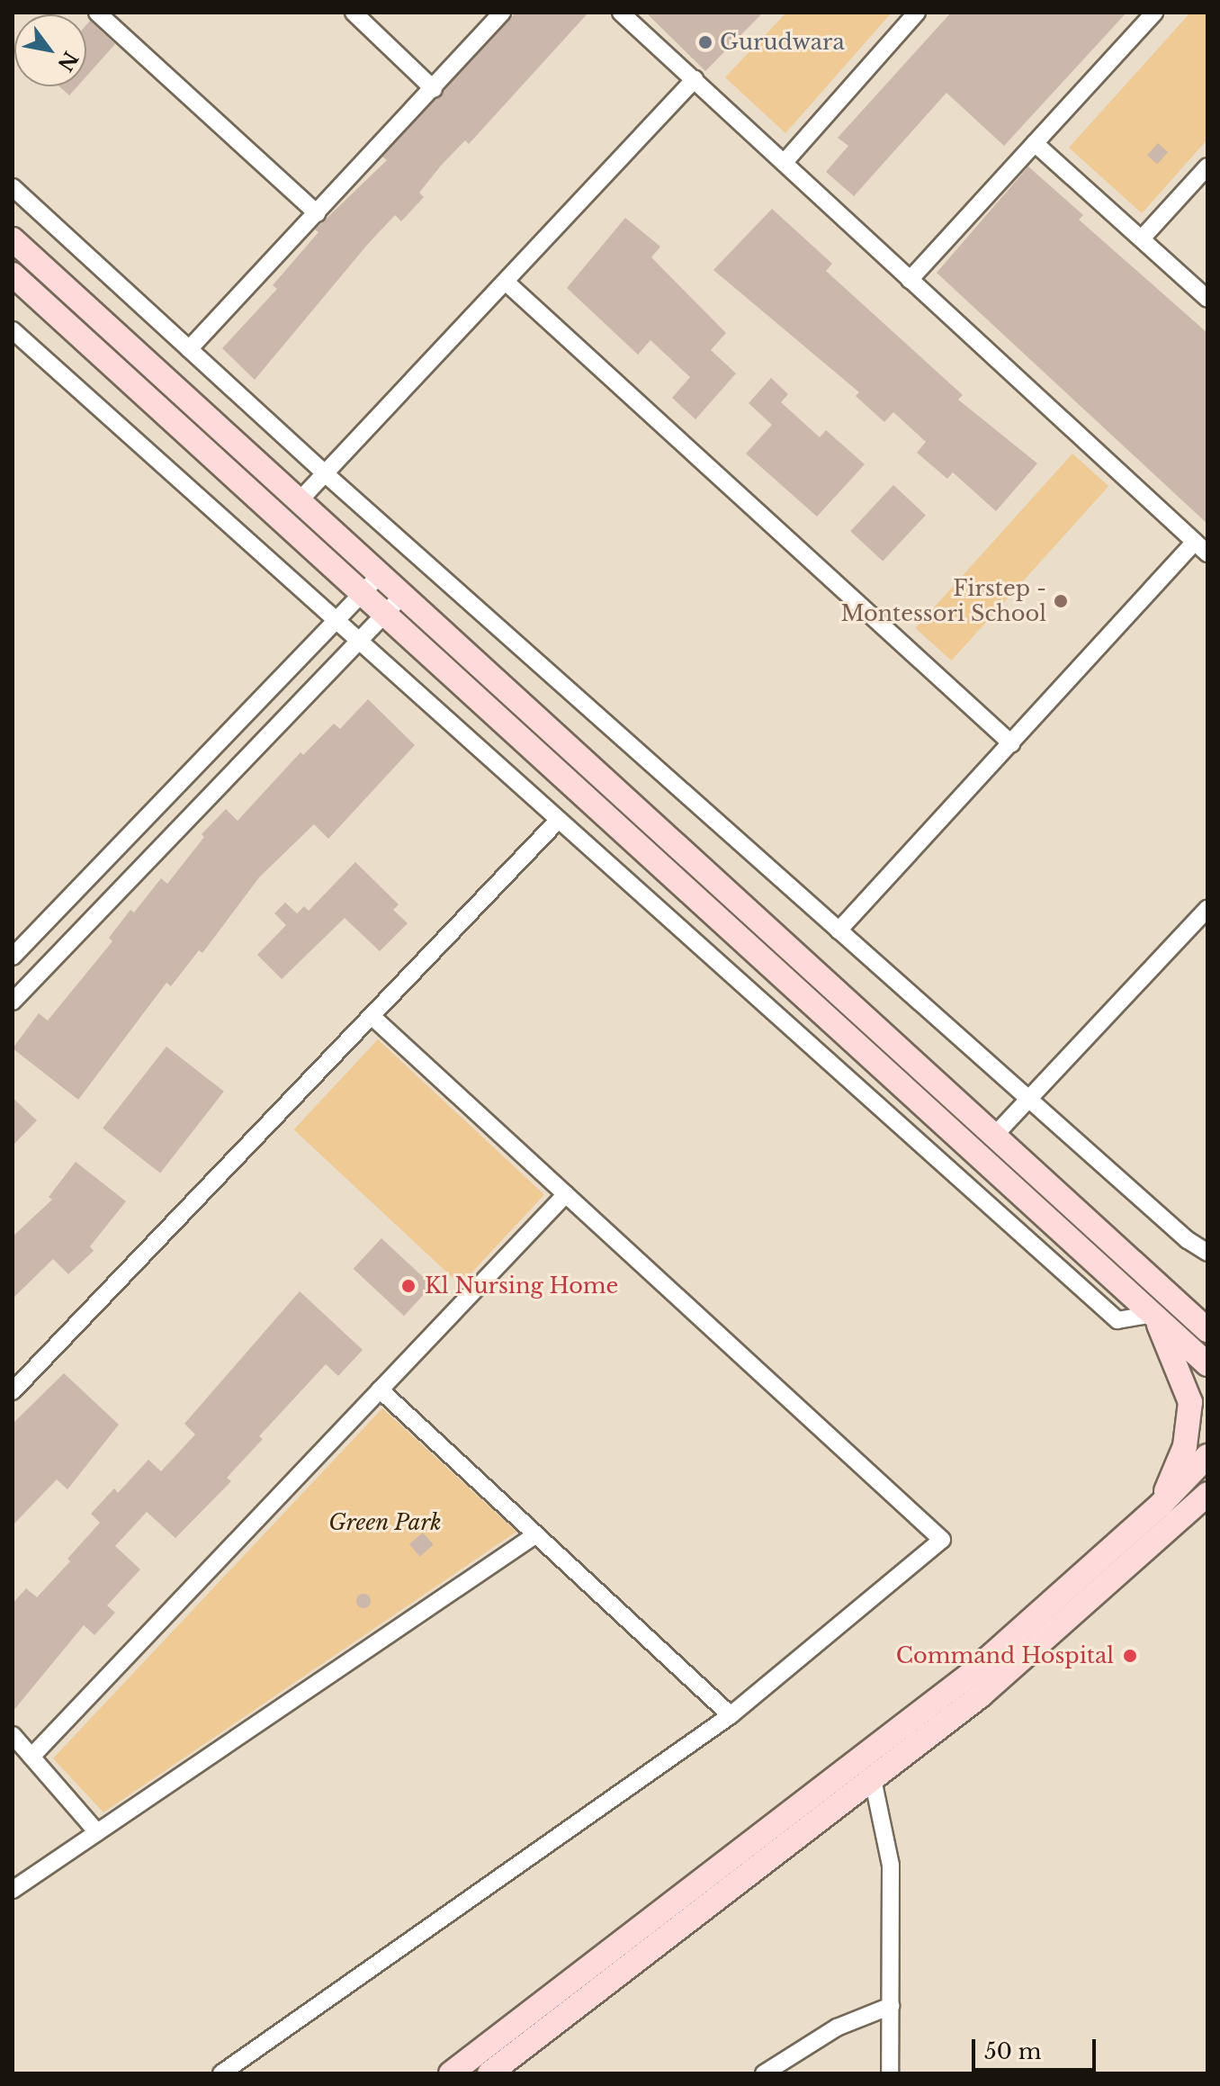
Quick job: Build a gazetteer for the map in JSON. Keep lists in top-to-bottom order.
{
  "parks": ["Green Park"],
  "places": [
    "Gurudwara",
    "Firstep - Montessori School",
    "Kl Nursing Home",
    "Command Hospital"
  ],
  "scale_bar": "50 m",
  "north": "bottom right"
}
